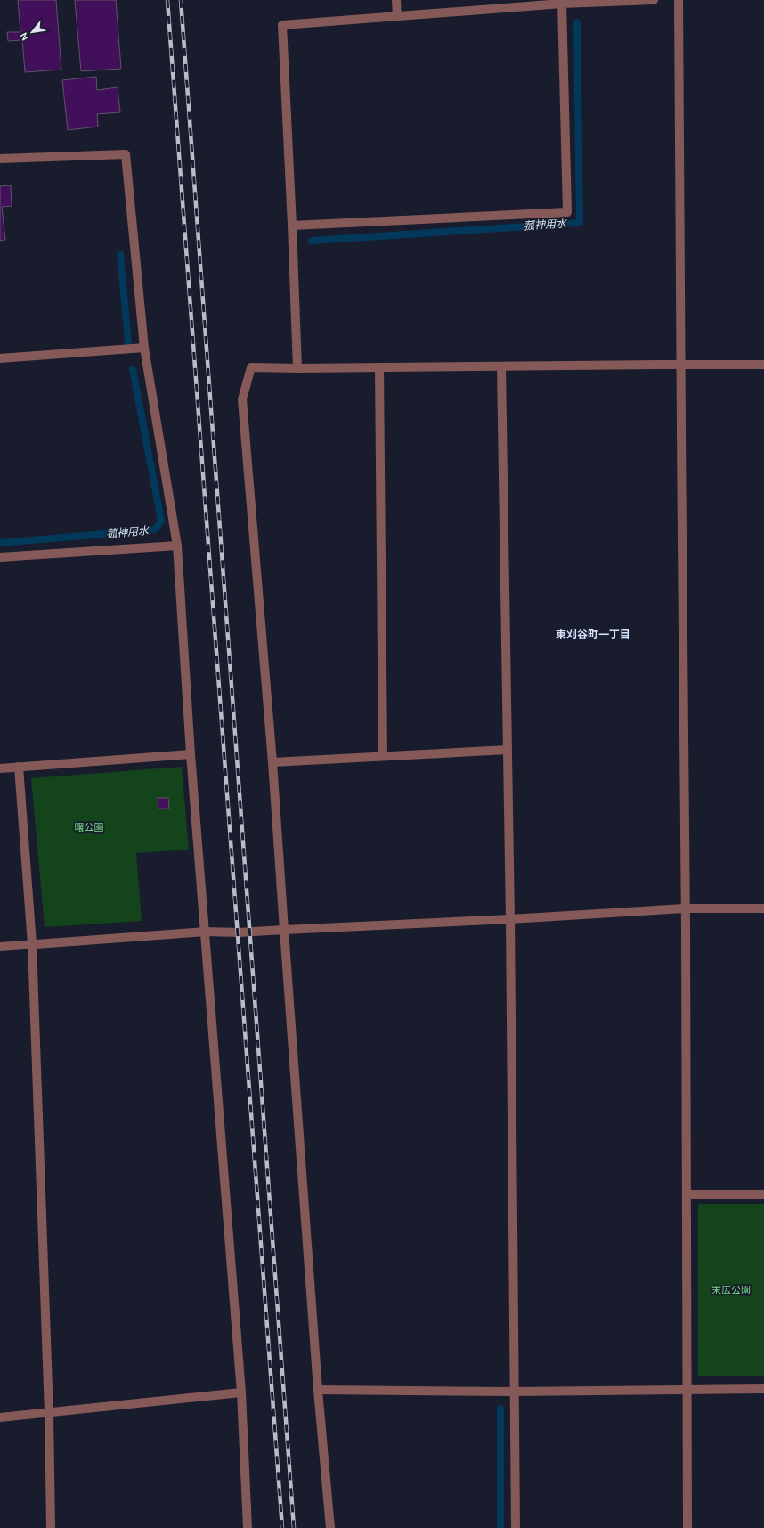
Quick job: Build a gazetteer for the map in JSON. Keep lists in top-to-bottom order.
{
  "districts": ["東刈谷町一丁目"],
  "water": ["菰神用水"],
  "parks": ["曙公園", "末広公園"],
  "north": "bottom left"
}
